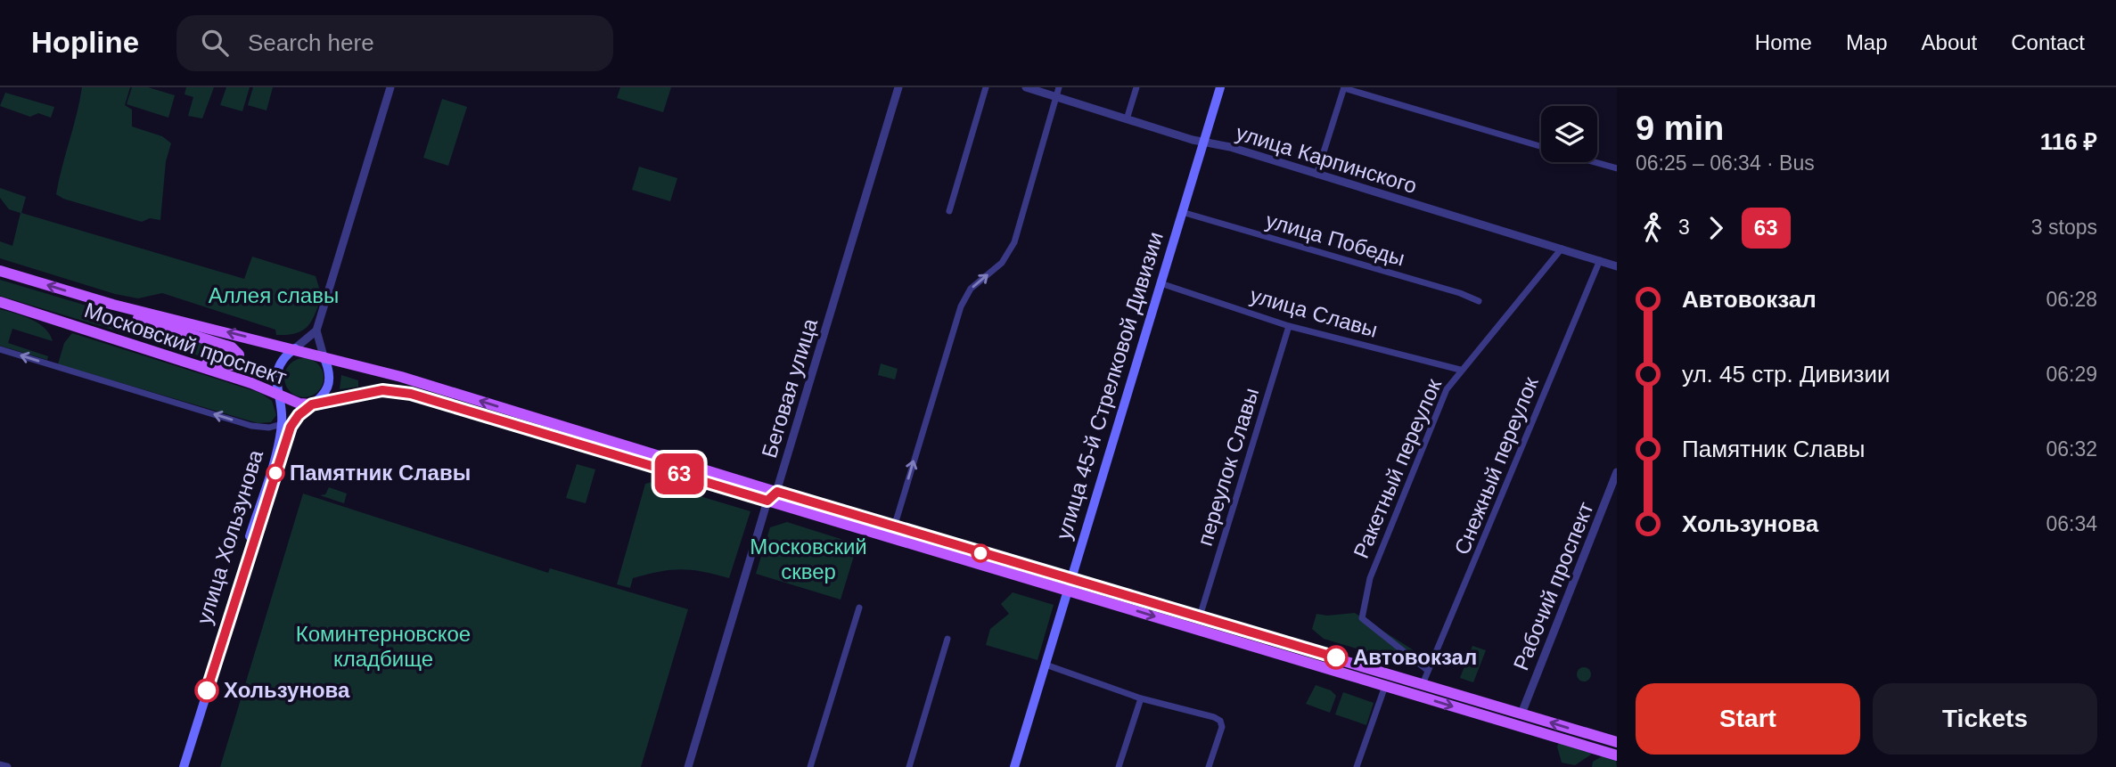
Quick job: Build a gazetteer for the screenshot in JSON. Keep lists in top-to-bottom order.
{
  "streets": {
    "main road": ["Московский проспект", "улица 45-й Стрелковой Дивизии", "улица Хользунова"],
    "street": [
      "улица Карпинского",
      "улица Победы",
      "улица Славы",
      "Беговая улица",
      "Снежный переулок",
      "переулок Славы",
      "Ракетный переулок",
      "Рабочий проспект"
    ]
  },
  "crossings": [
    ["улица Карпинского", "улица 45-й Стрелковой Дивизии"],
    ["улица Карпинского", "Снежный переулок"],
    ["улица Карпинского", "Ракетный переулок"],
    ["улица Победы", "улица 45-й Стрелковой Дивизии"],
    ["улица Славы", "улица 45-й Стрелковой Дивизии"],
    ["улица Славы", "переулок Славы"],
    ["улица Славы", "Ракетный переулок"],
    ["Московский проспект", "улица 45-й Стрелковой Дивизии"],
    ["Московский проспект", "Беговая улица"],
    ["Московский проспект", "Снежный переулок"],
    ["Московский проспект", "переулок Славы"],
    ["Московский проспект", "улица Хользунова"],
    ["Московский проспект", "Рабочий проспект"],
    ["Снежный переулок", "Ракетный переулок"]
  ],
  "parks": ["Аллея славы", "Московский сквер", "Коминтерновское кладбище"],
  "places": ["Памятник Славы", "Автовокзал", "Хользунова"],
  "lines": ["bus line 63"],
  "page": {
    "header": "Hopline",
    "search": "Search here",
    "nav": [
      "Home",
      "Map",
      "About",
      "Contact"
    ],
    "on_map": "63",
    "heading": ["9 min", "06:25 – 06:34 · Bus", "116 ₽"],
    "legs": ["3", "63", "3 stops"],
    "list": [
      {
        "name": "Автовокзал",
        "value": "06:28"
      },
      {
        "name": "ул. 45 стр. Дивизии",
        "value": "06:29"
      },
      {
        "name": "Памятник Славы",
        "value": "06:32"
      },
      {
        "name": "Хользунова",
        "value": "06:34"
      }
    ],
    "buttons": ["Start", "Tickets"]
  }
}
